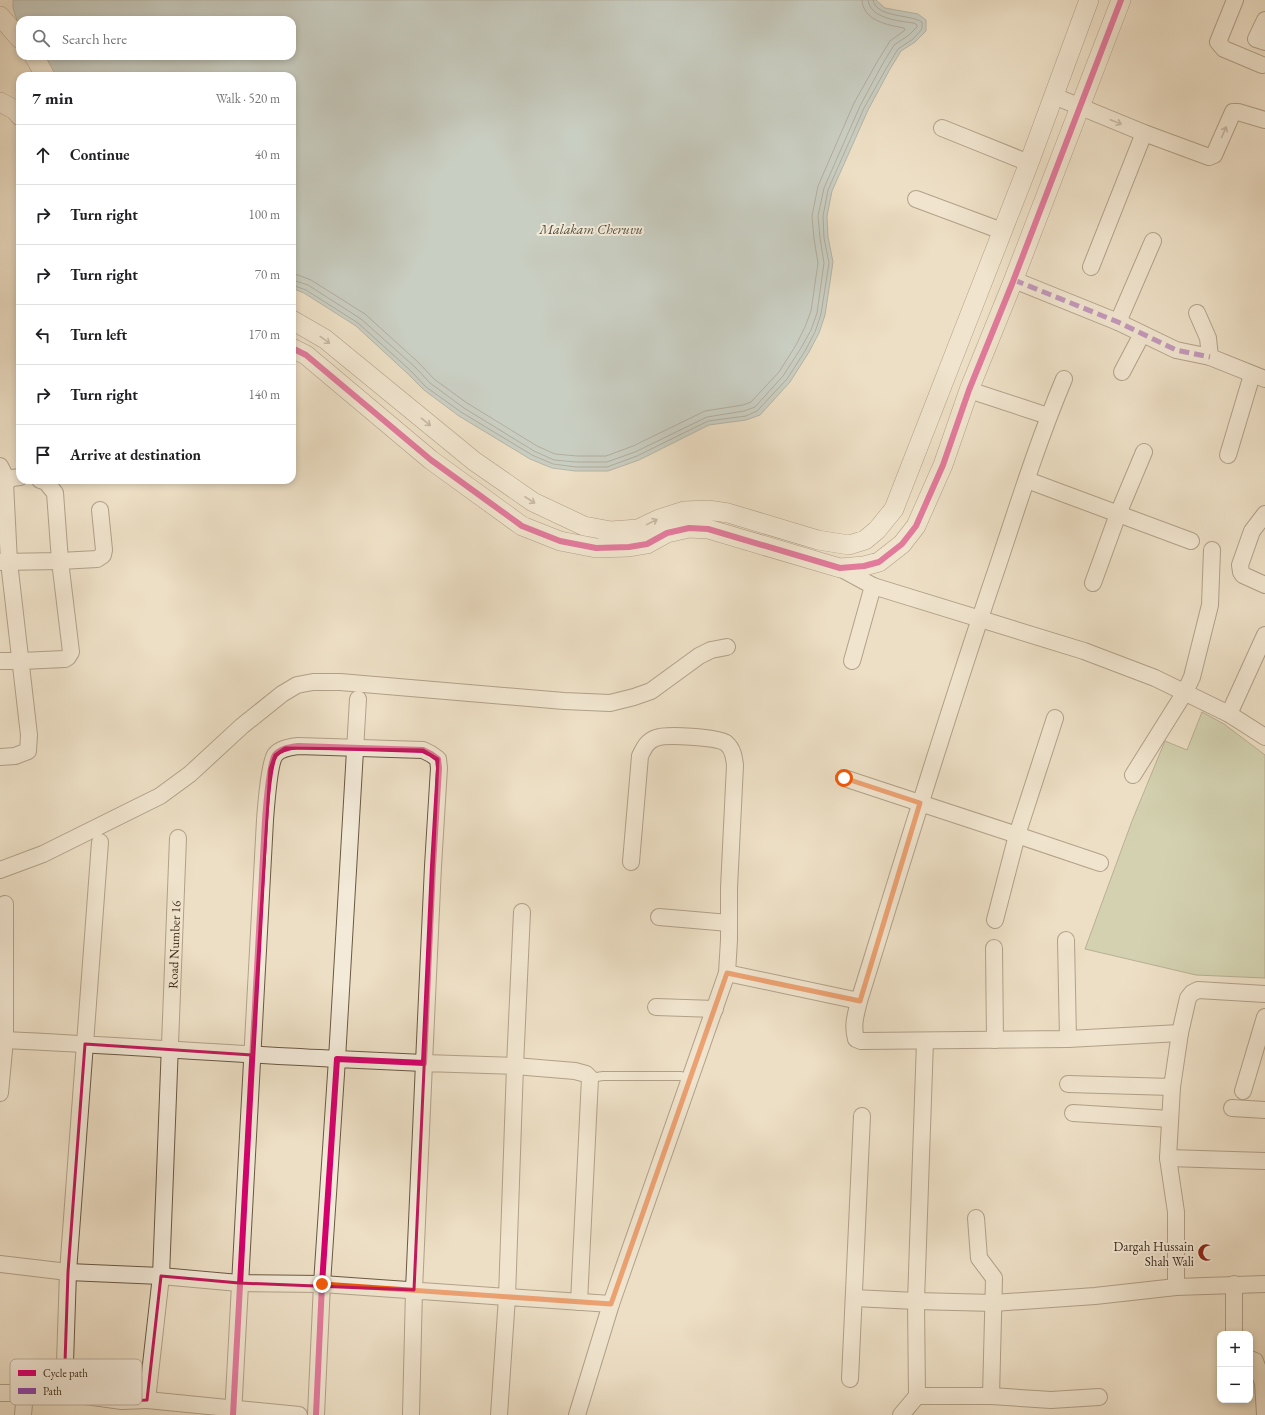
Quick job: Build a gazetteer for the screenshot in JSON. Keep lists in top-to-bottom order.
{
  "streets": {
    "street": ["Road Number 16"]
  },
  "water": ["Malakam Cheruvu"],
  "places": {
    "mosque": ["Dargah Hussain Shah Wali"]
  },
  "legend": ["Cycle path", "Path"],
  "page": {
    "search": "Search here",
    "heading": ["7 min", "Walk · 520 m"],
    "list": [
      ["Continue", "40 m"],
      ["Turn right", "100 m"],
      ["Turn right", "70 m"],
      ["Turn left", "170 m"],
      ["Turn right", "140 m"],
      "Arrive at destination"
    ],
    "map_buttons": ["+", "−"]
  }
}
